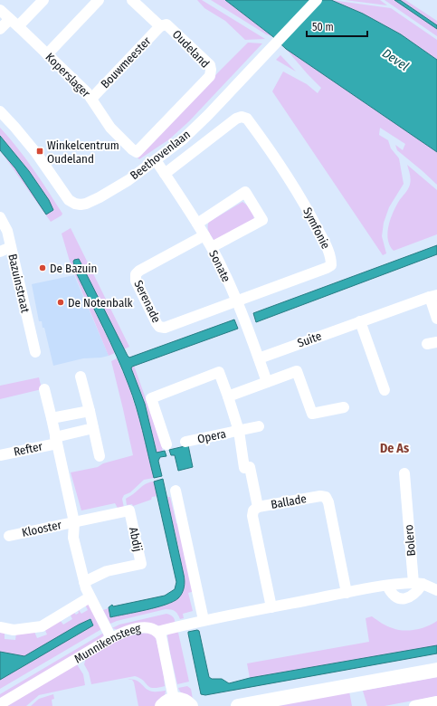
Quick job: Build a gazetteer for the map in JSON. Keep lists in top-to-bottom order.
{
  "streets": {
    "street": [
      "Oudeland",
      "Bouwmeester",
      "Koperslager",
      "Beethovenlaan",
      "Symfonie",
      "Sonate",
      "Bazuinstraat",
      "Serenade",
      "Suite",
      "Opera",
      "Refter",
      "Ballade",
      "Klooster",
      "Abdij",
      "Bolero",
      "Munnikensteeg"
    ]
  },
  "crossings": [
    ["Oudeland", "Bouwmeester"],
    ["Oudeland", "Beethovenlaan"],
    ["Bouwmeester", "Koperslager"],
    ["Koperslager", "Beethovenlaan"],
    ["Beethovenlaan", "Symfonie"],
    ["Beethovenlaan", "Sonate"],
    ["Symfonie", "Sonate"],
    ["Symfonie", "Serenade"],
    ["Sonate", "Serenade"],
    ["Sonate", "Suite"],
    ["Opera", "Ballade"],
    ["Klooster", "Abdij"]
  ],
  "districts": ["De As"],
  "water": ["Devel"],
  "places": {
    "transit": ["Winkelcentrum Oudeland"],
    "other": ["De Bazuin", "De Notenbalk"]
  },
  "scale_bar": "50 m"
}
